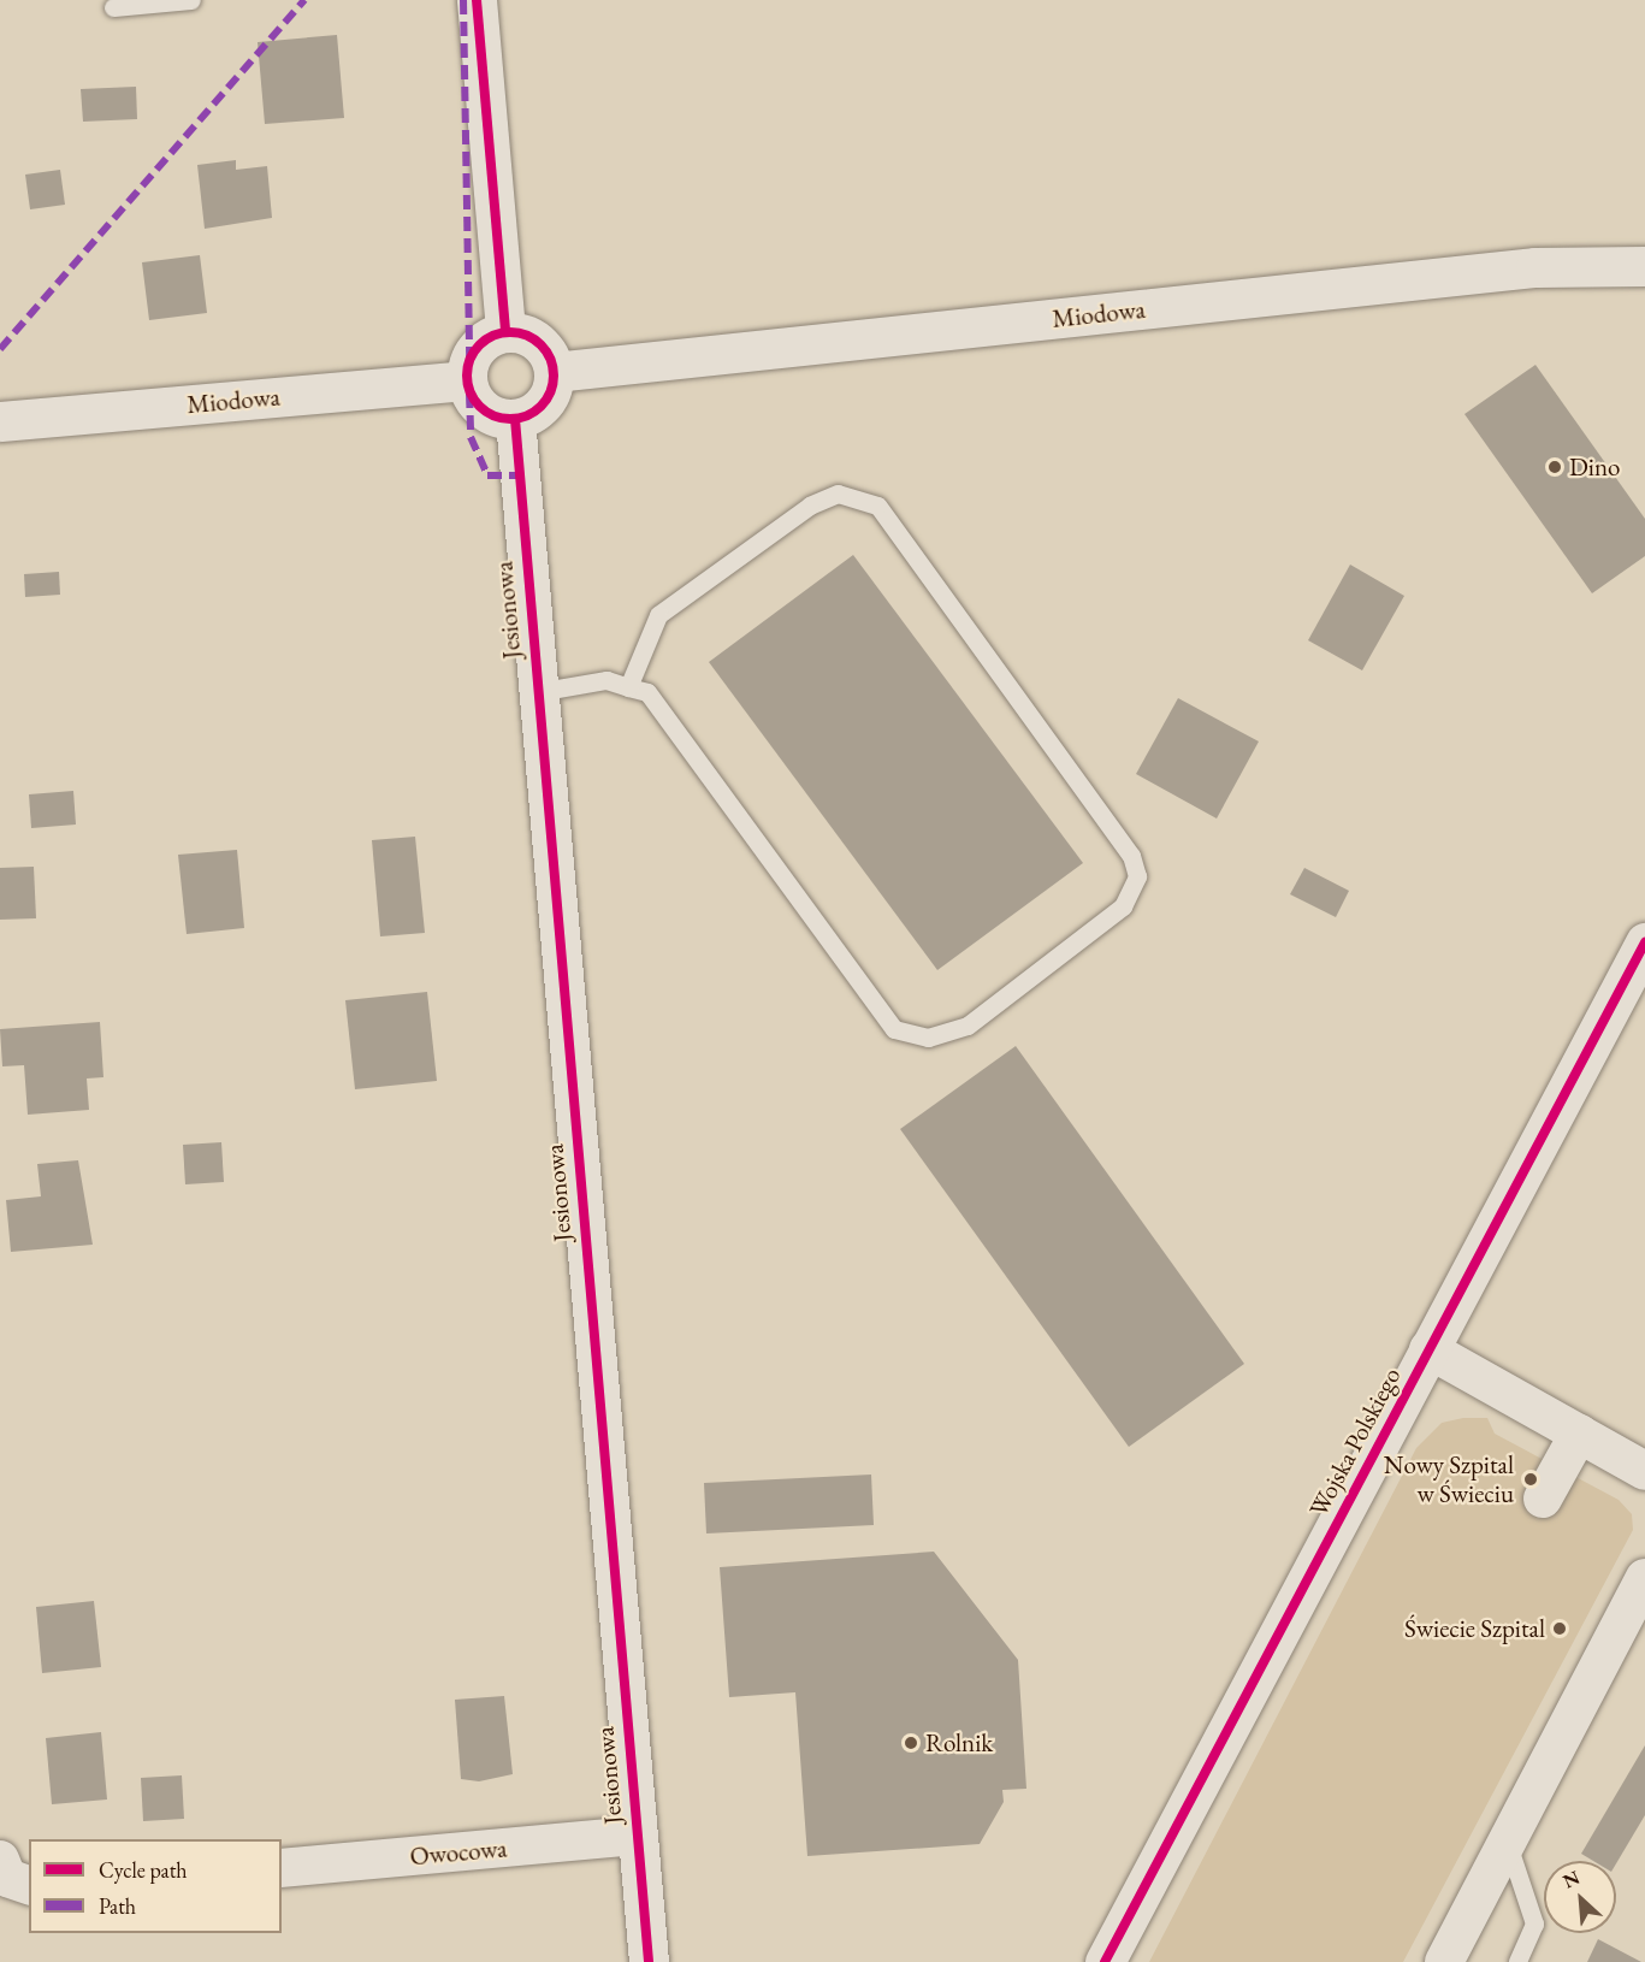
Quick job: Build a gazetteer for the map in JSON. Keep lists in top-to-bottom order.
{
  "streets": {
    "street": [
      "Miodowa",
      "Jesionowa",
      "Wojska Polskiego",
      "Owocowa"
    ]
  },
  "crossings": [
    ["Miodowa", "Jesionowa"],
    ["Jesionowa", "Owocowa"]
  ],
  "places": [
    "Dino",
    "Nowy Szpital w Świeciu",
    "Świecie Szpital",
    "Rolnik"
  ],
  "legend": ["Cycle path", "Path"],
  "north": "top left"
}
